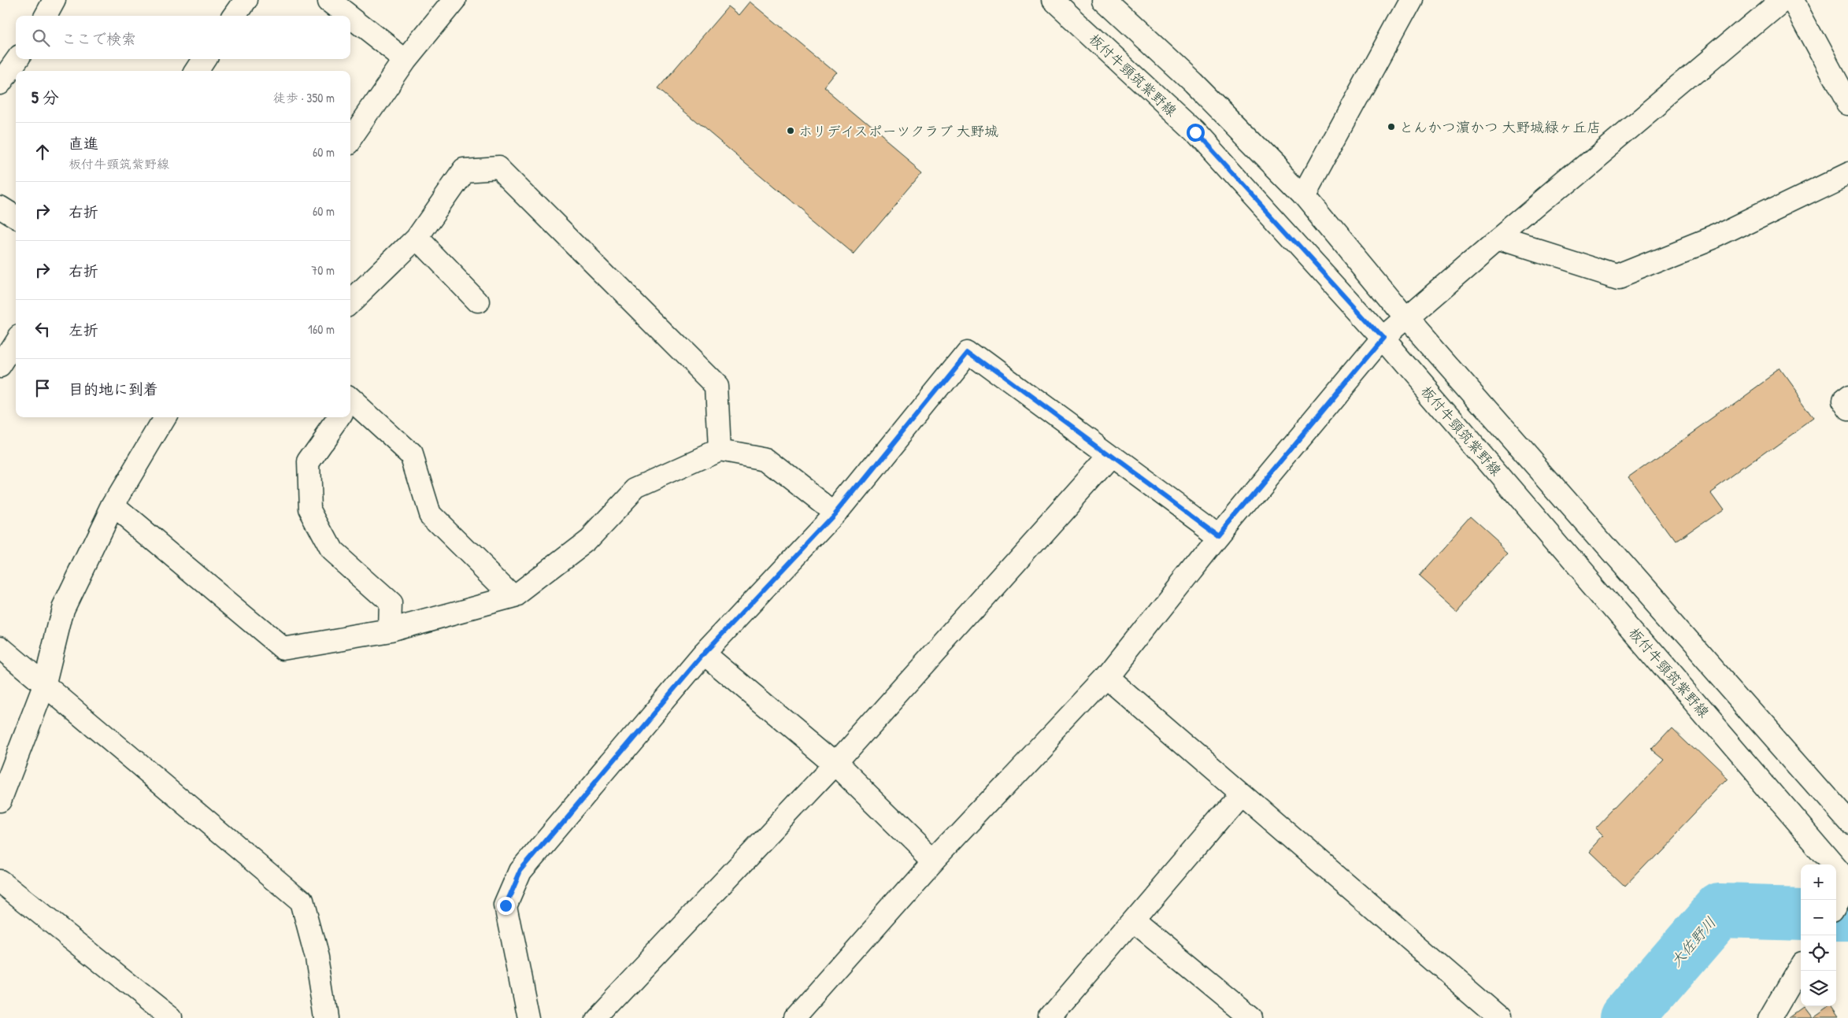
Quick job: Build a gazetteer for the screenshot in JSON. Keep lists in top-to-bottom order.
{
  "streets": {
    "street": ["板付牛頸筑紫野線"]
  },
  "water": ["大佐野川"],
  "places": ["とんかつ濵かつ 大野城緑ヶ丘店", "ホリデイスポーツクラブ 大野城"],
  "page": {
    "search": "ここで検索",
    "heading": ["5 分", "徒歩 · 350 m"],
    "list": [
      ["直進", "板付牛頸筑紫野線", "60 m"],
      ["右折", "60 m"],
      ["右折", "70 m"],
      ["左折", "160 m"],
      "目的地に到着"
    ],
    "map_buttons": ["+", "−"]
  }
}
